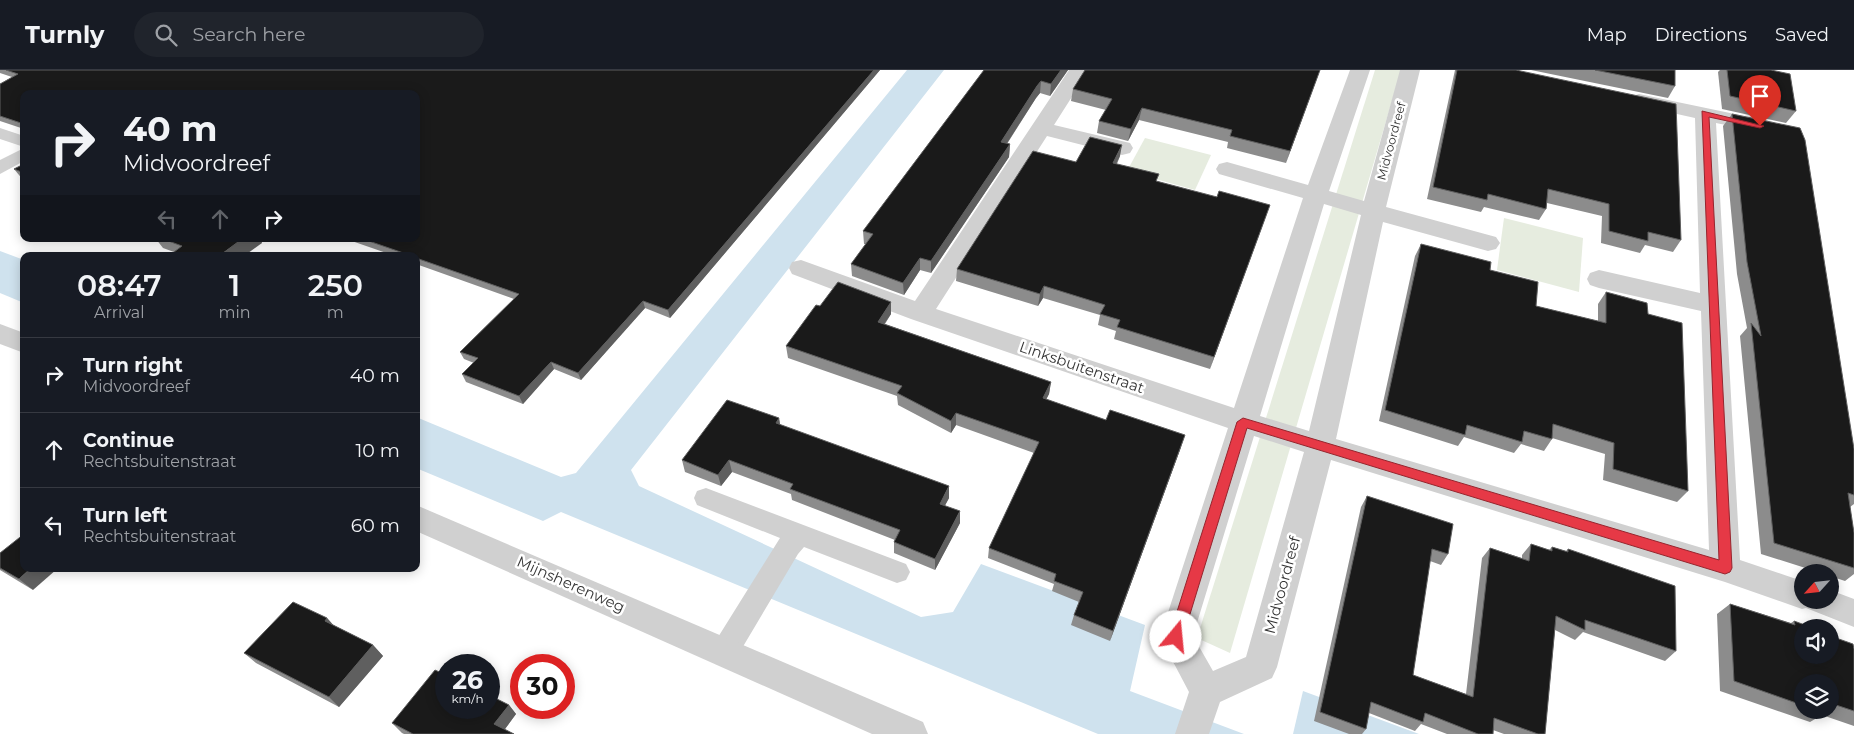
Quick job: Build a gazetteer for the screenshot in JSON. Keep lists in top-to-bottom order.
{
  "streets": {
    "street": ["Midvoordreef", "Linksbuitenstraat", "Mijnsherenweg"]
  },
  "north": "bottom left",
  "page": {
    "header": "Turnly",
    "search": "Search here",
    "nav": ["Map", "Directions", "Saved"],
    "turn": ["40 m", "Midvoordreef"],
    "eta": [
      "08:47",
      "Arrival",
      "1",
      "min",
      "250",
      "m"
    ],
    "list": [
      {
        "name": "Turn right",
        "note": "Midvoordreef",
        "value": "40 m"
      },
      {
        "name": "Continue",
        "note": "Rechtsbuitenstraat",
        "value": "10 m"
      },
      {
        "name": "Turn left",
        "note": "Rechtsbuitenstraat",
        "value": "60 m"
      }
    ],
    "speed": "26 km/h",
    "limit": "30"
  }
}
